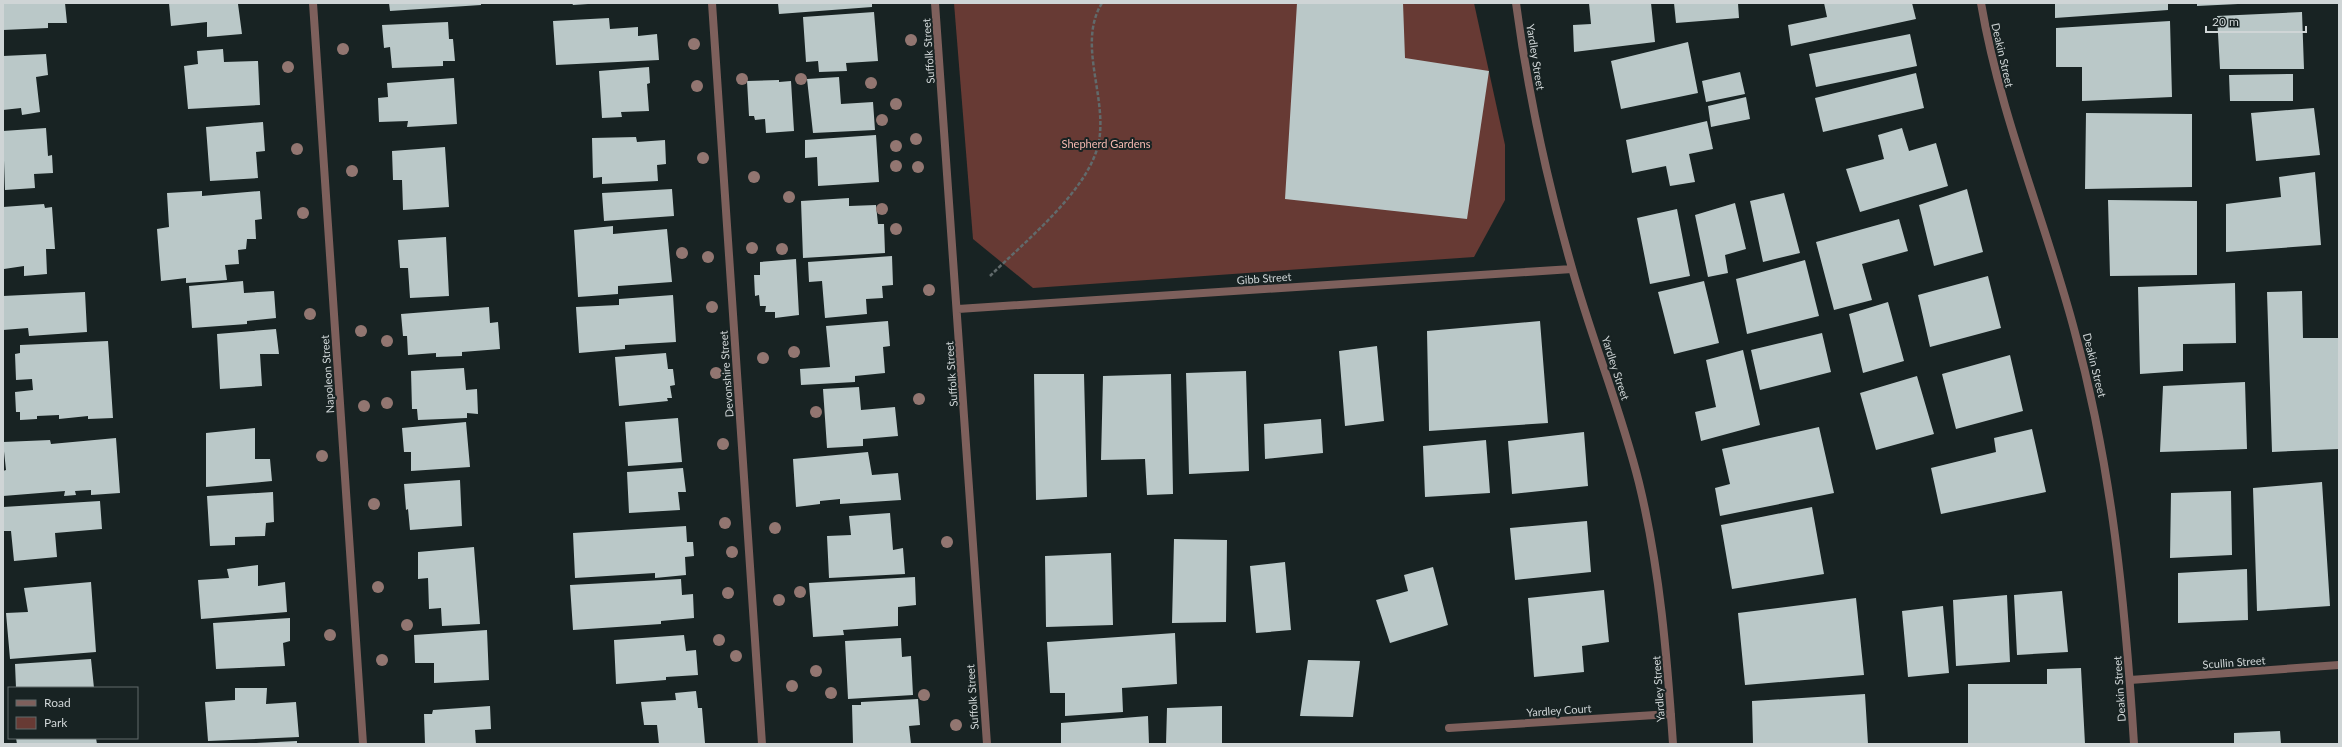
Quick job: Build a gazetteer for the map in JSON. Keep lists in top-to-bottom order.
{
  "streets": {
    "street": [
      "Suffolk Street",
      "Deakin Street",
      "Yardley Street",
      "Gibb Street",
      "Napoleon Street",
      "Devonshire Street",
      "Scullin Street",
      "Yardley Court"
    ]
  },
  "crossings": [
    ["Suffolk Street", "Gibb Street"],
    ["Deakin Street", "Scullin Street"],
    ["Yardley Street", "Gibb Street"],
    ["Yardley Street", "Yardley Court"]
  ],
  "parks": ["Shepherd Gardens"],
  "legend": ["Road", "Park"],
  "scale_bar": "20 m"
}
